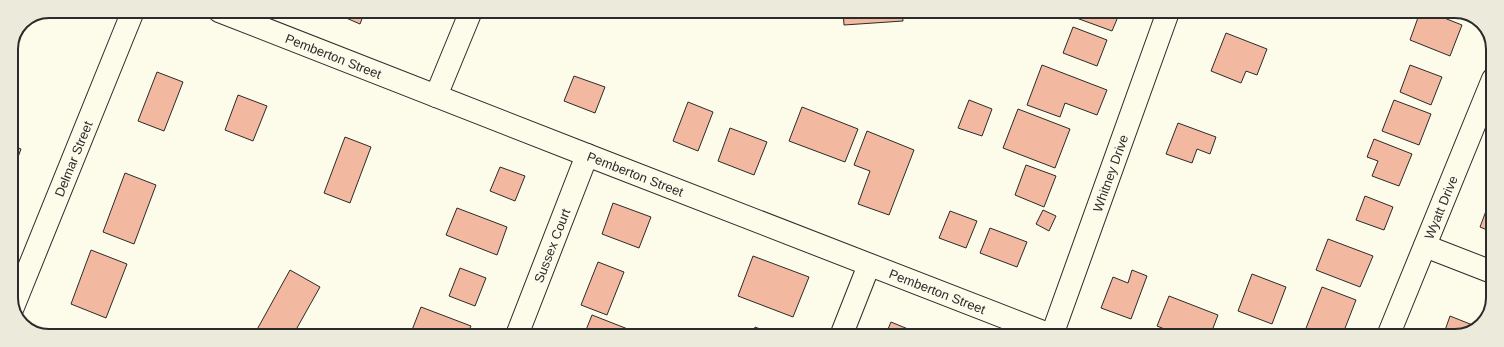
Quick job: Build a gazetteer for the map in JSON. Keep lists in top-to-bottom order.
{
  "streets": {
    "street": [
      "Pemberton Street",
      "Delmar Street",
      "Whitney Drive",
      "Wyatt Drive",
      "Sussex Court"
    ]
  },
  "crossings": [
    ["Pemberton Street", "Sussex Court"]
  ]
}
